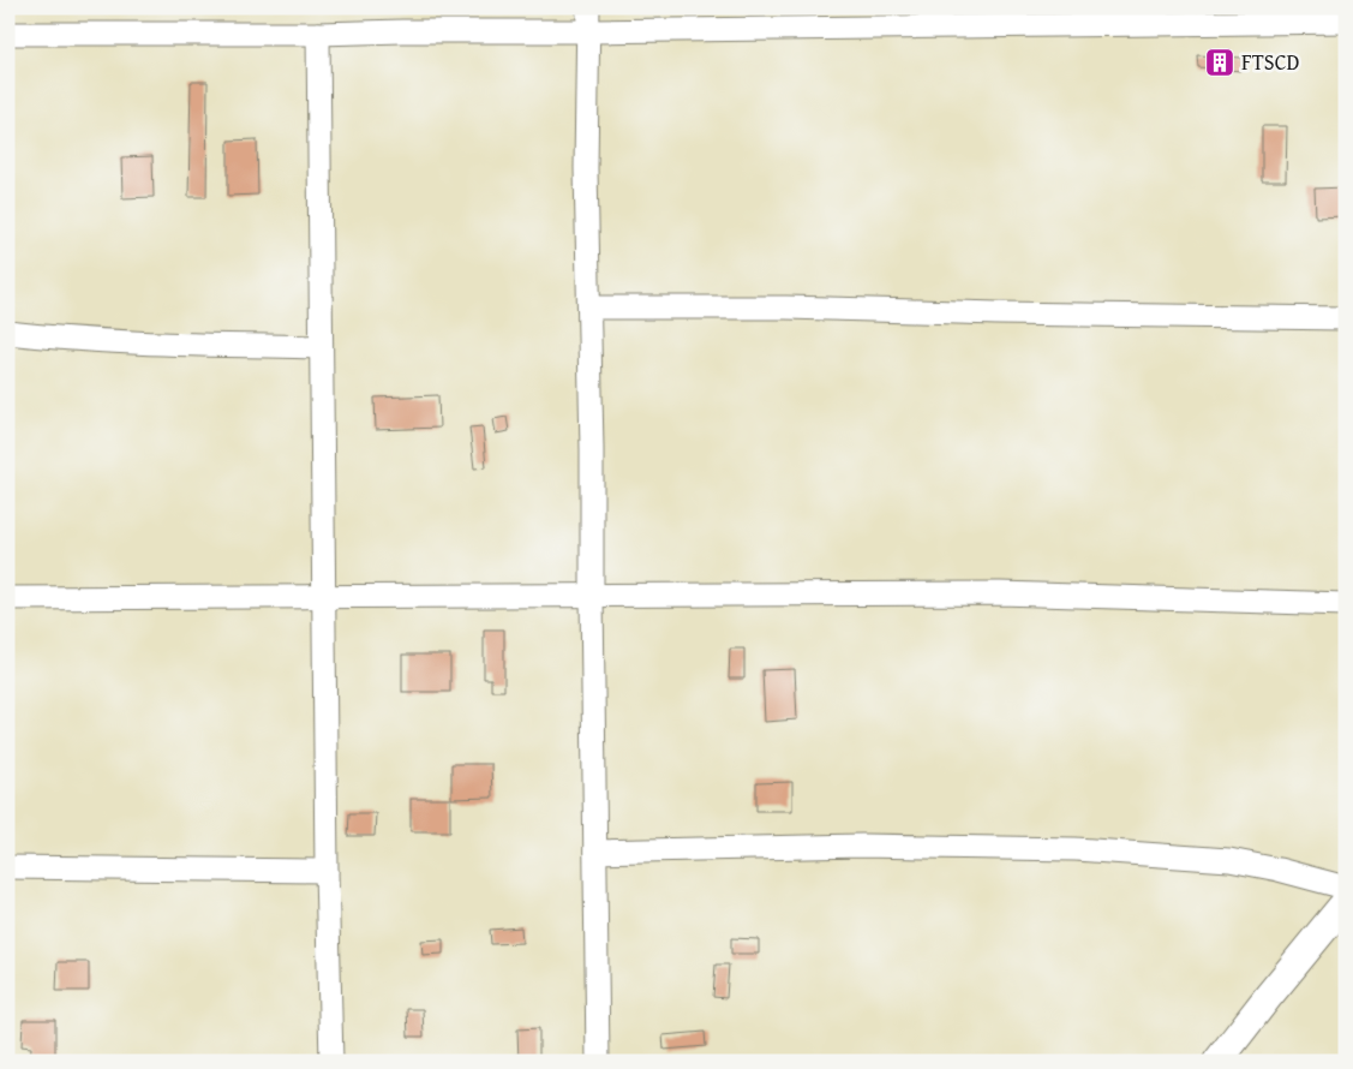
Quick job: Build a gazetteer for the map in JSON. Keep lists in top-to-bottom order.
{
  "places": {
    "building": ["FTSCD"]
  }
}
